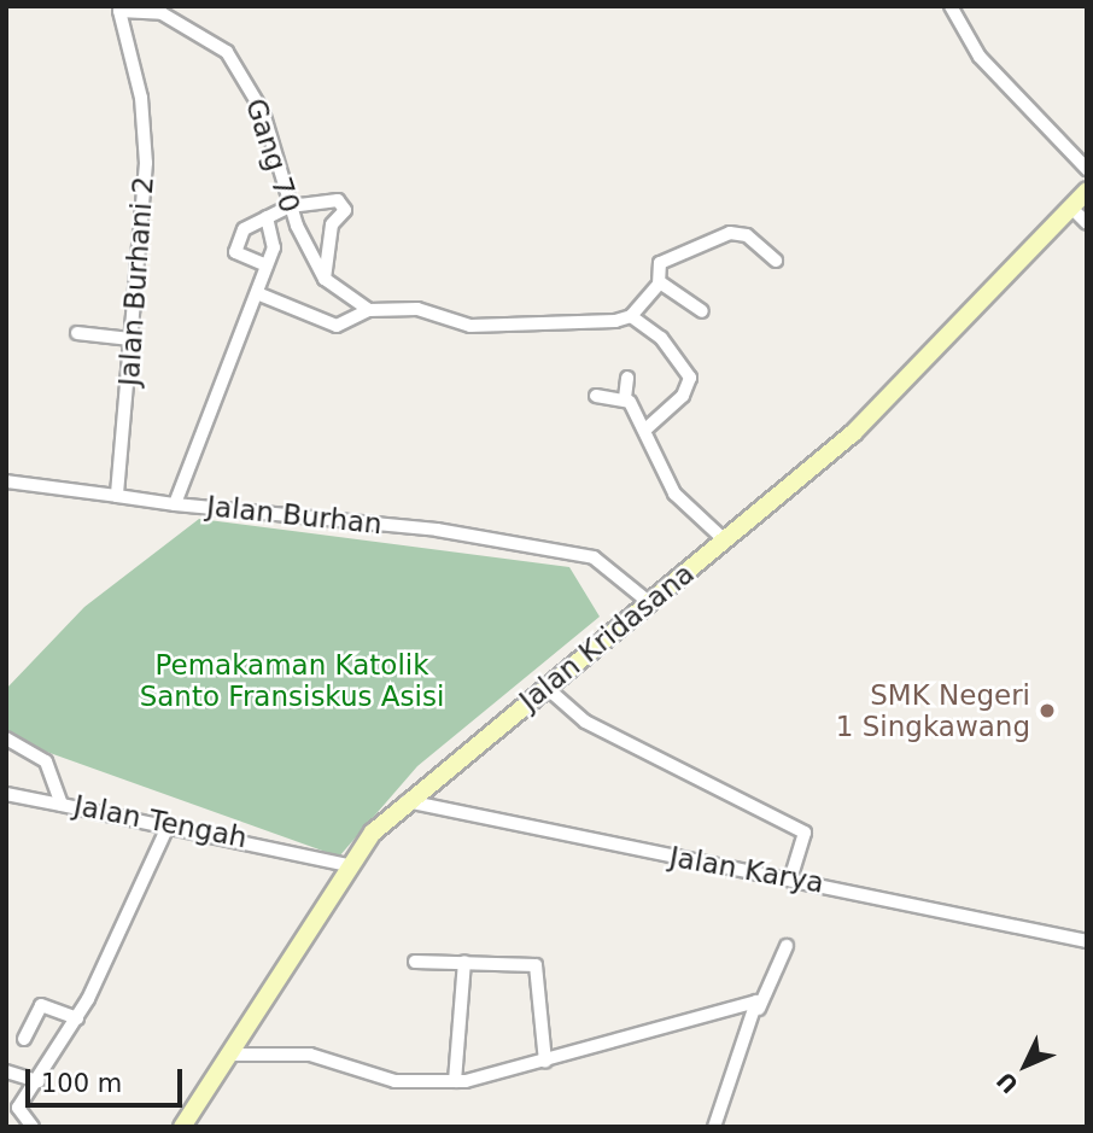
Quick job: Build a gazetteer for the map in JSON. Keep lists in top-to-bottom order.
{
  "streets": {
    "street": [
      "Gang 70",
      "Jalan Burhani 2",
      "Jalan Burhan",
      "Jalan Kridasana",
      "Jalan Tengah",
      "Jalan Karya"
    ]
  },
  "crossings": [
    ["Gang 70", "Jalan Burhani 2"],
    ["Jalan Burhan", "Jalan Kridasana"],
    ["Jalan Kridasana", "Jalan Tengah"],
    ["Jalan Kridasana", "Jalan Karya"]
  ],
  "parks": ["Pemakaman Katolik Santo Fransiskus Asisi"],
  "places": ["SMK Negeri 1 Singkawang"],
  "scale_bar": "100 m",
  "north": "bottom left"
}
